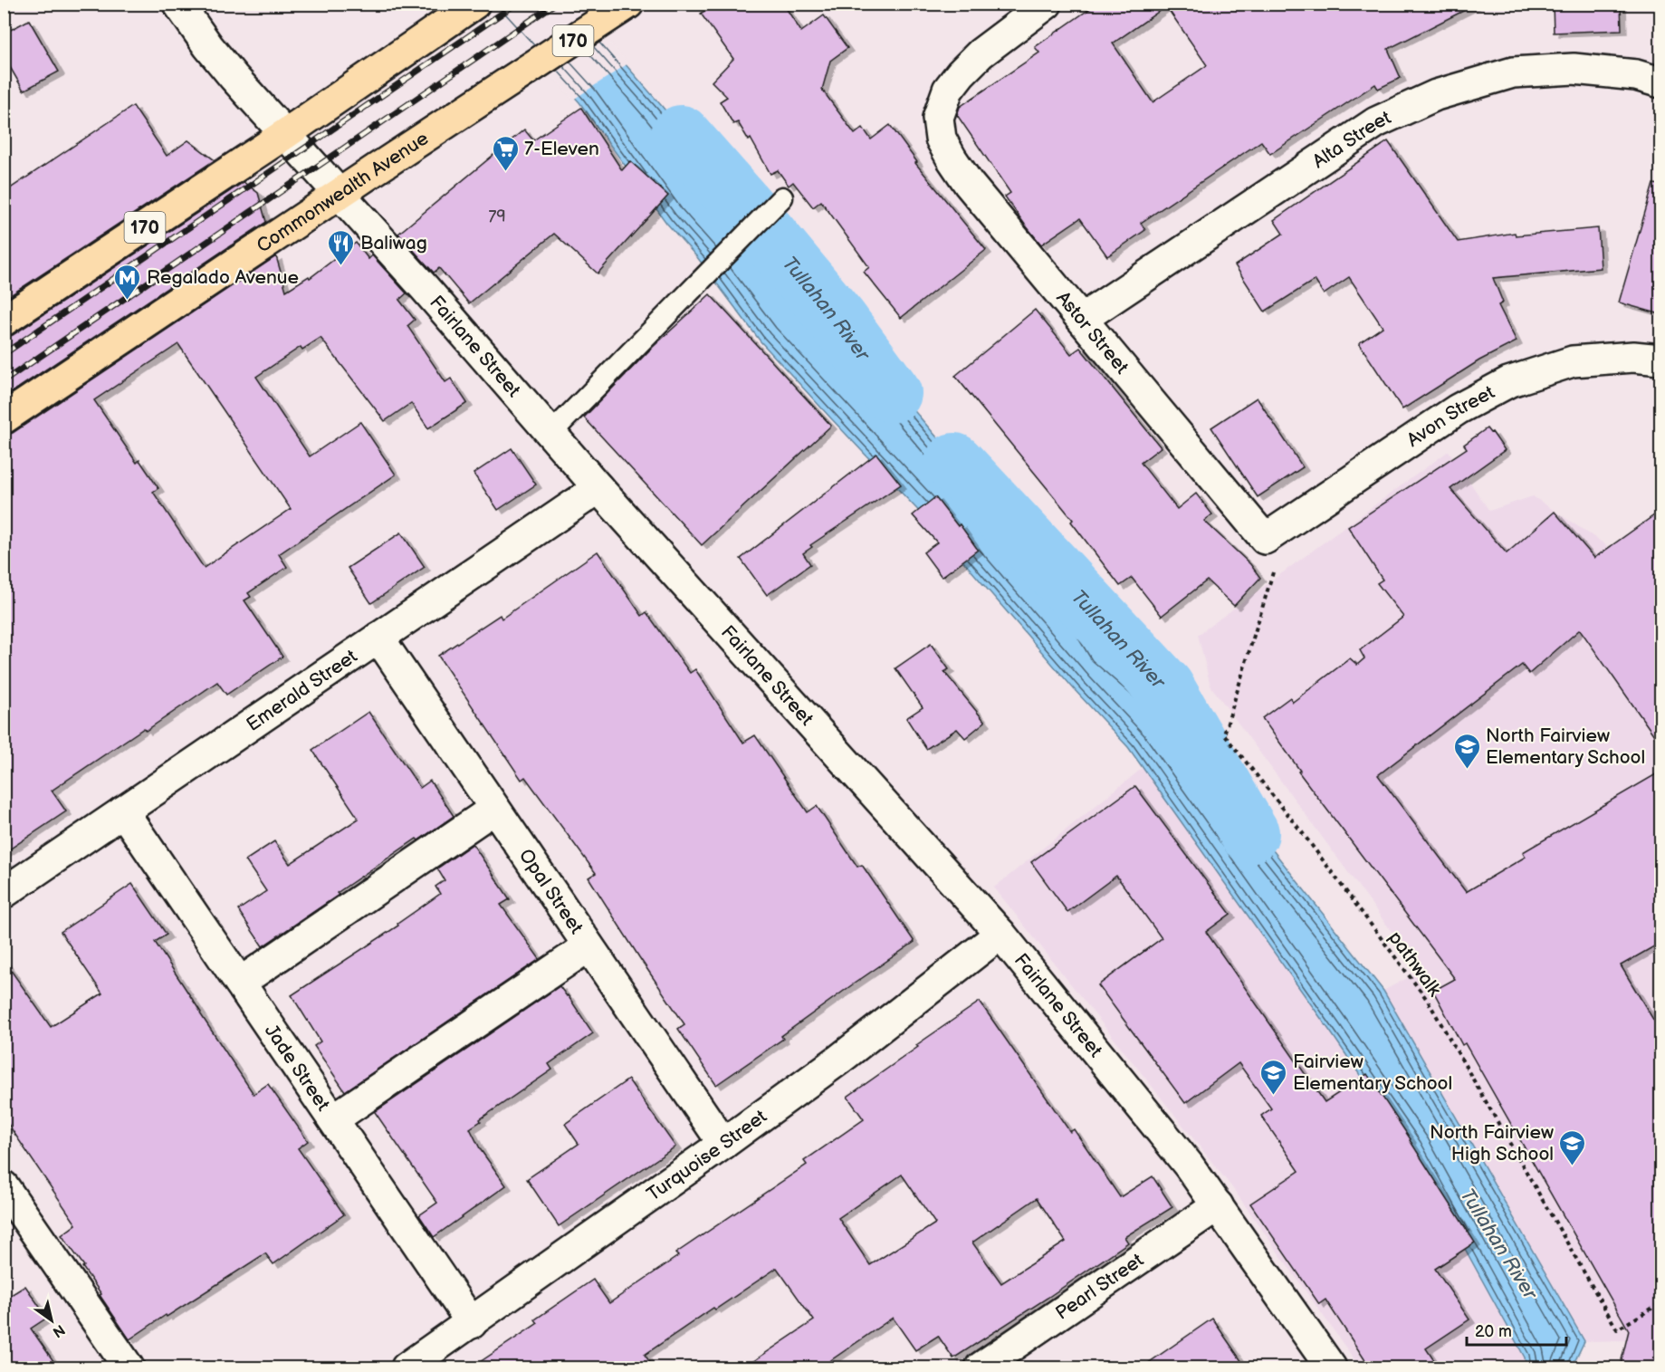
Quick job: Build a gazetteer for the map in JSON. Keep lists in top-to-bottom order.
{
  "streets": {
    "main road": ["170", "Commonwealth Avenue"],
    "street": [
      "Alta Street",
      "Astor Street",
      "Fairlane Street",
      "Avon Street",
      "Emerald Street",
      "Opal Street",
      "Jade Street",
      "Turquoise Street",
      "Pearl Street"
    ],
    "path": ["pathwalk"]
  },
  "crossings": [
    ["170", "Fairlane Street"],
    ["Alta Street", "Astor Street"],
    ["Commonwealth Avenue", "Fairlane Street"],
    ["Astor Street", "Avon Street"],
    ["Fairlane Street", "Emerald Street"],
    ["Fairlane Street", "Turquoise Street"],
    ["Fairlane Street", "Pearl Street"],
    ["Emerald Street", "Opal Street"],
    ["Emerald Street", "Jade Street"],
    ["Opal Street", "Turquoise Street"],
    ["Jade Street", "Turquoise Street"]
  ],
  "water": ["Tullahan River"],
  "places": {
    "supermarket": ["7-Eleven"],
    "restaurant": ["Baliwag"],
    "metro station": ["Regalado Avenue"],
    "school or university": ["North Fairview Elementary School", "Fairview Elementary School", "North Fairview High School"]
  },
  "house_numbers": ["79"],
  "scale_bar": "20 m",
  "north": "bottom right"
}
